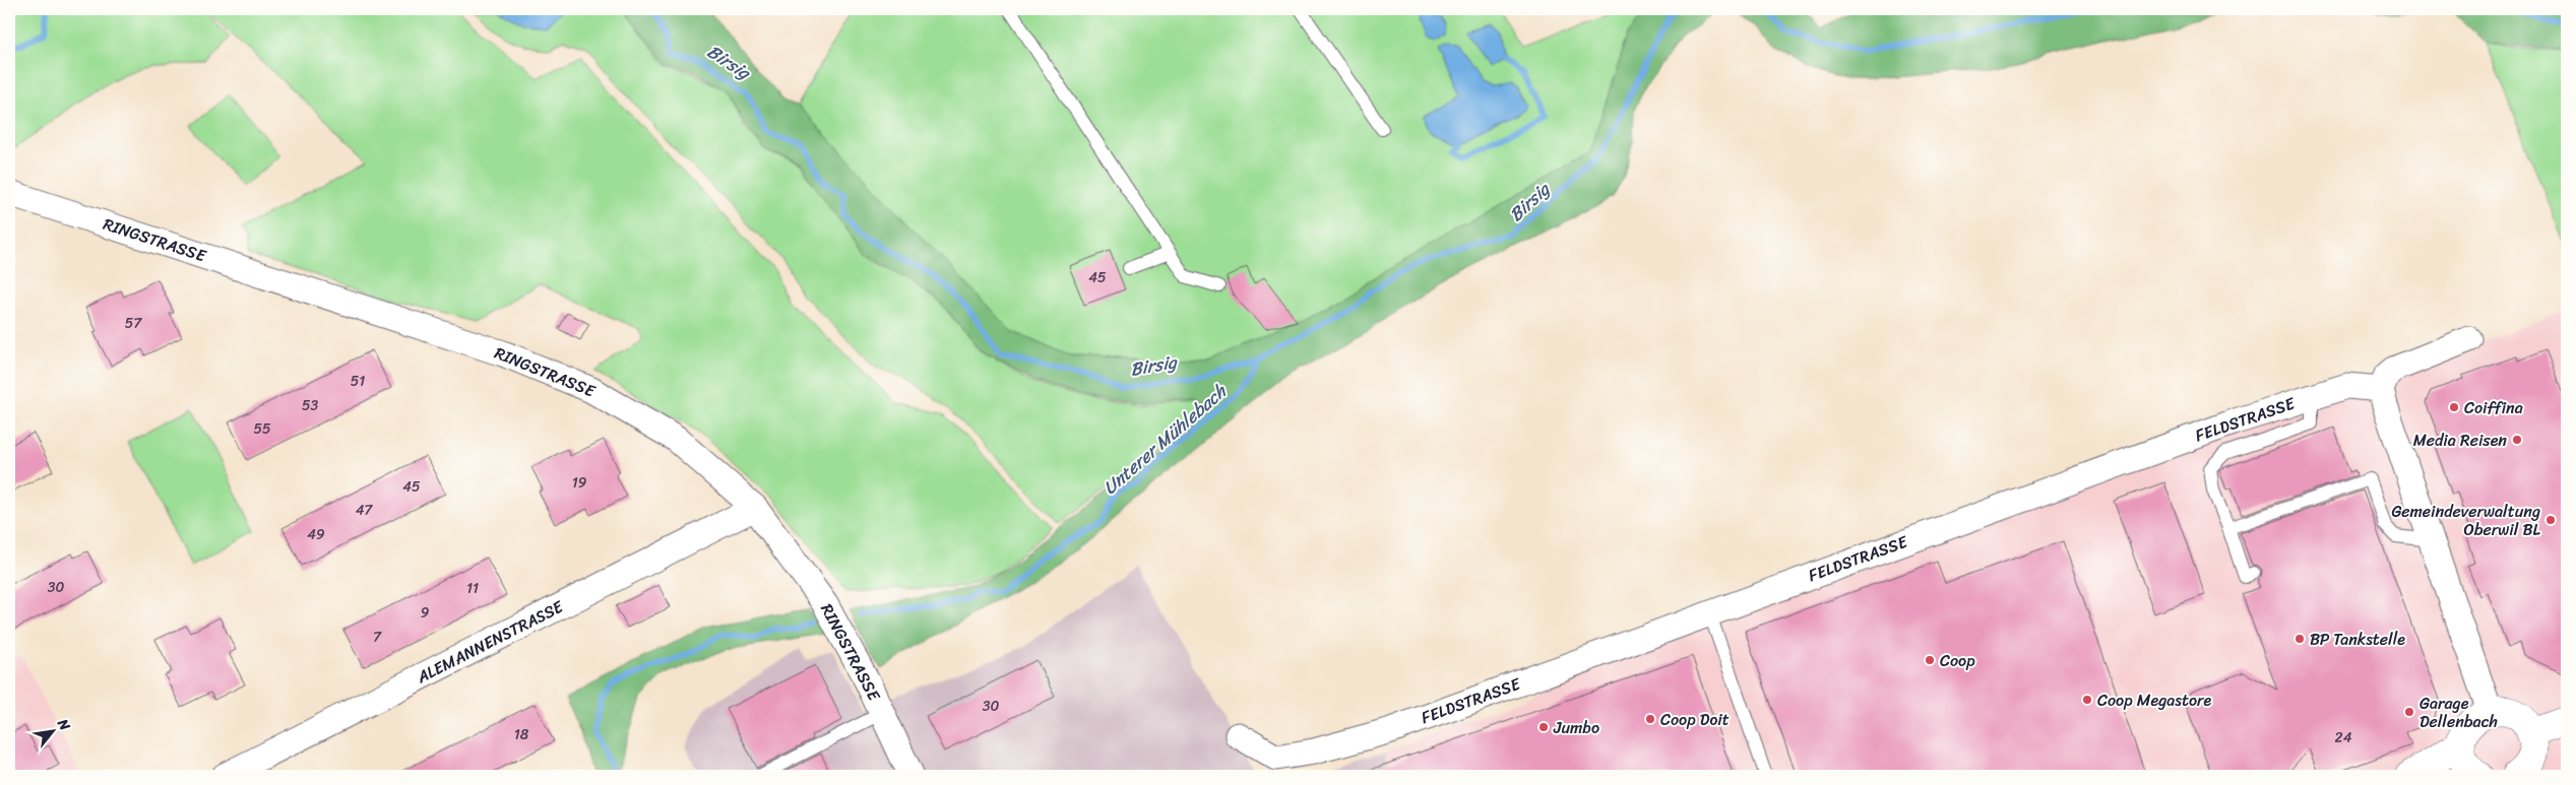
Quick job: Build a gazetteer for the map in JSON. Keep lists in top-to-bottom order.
{
  "streets": {
    "street": ["RINGSTRASSE", "FELDSTRASSE", "ALEMANNENSTRASSE"]
  },
  "crossings": [
    ["RINGSTRASSE", "ALEMANNENSTRASSE"]
  ],
  "water": ["Birsig", "Unterer Mühlebach"],
  "places": [
    "Coiffina",
    "Media Reisen",
    "Gemeindeverwaltung Oberwil BL",
    "BP Tankstelle",
    "Coop",
    "Coop Megastore",
    "Garage Dellenbach",
    "Coop Doit",
    "Jumbo"
  ],
  "house_numbers": [
    "45",
    "57",
    "51",
    "53",
    "55",
    "19",
    "45",
    "47",
    "49",
    "30",
    "11",
    "9",
    "7",
    "30",
    "18",
    "24"
  ],
  "north": "top right"
}
